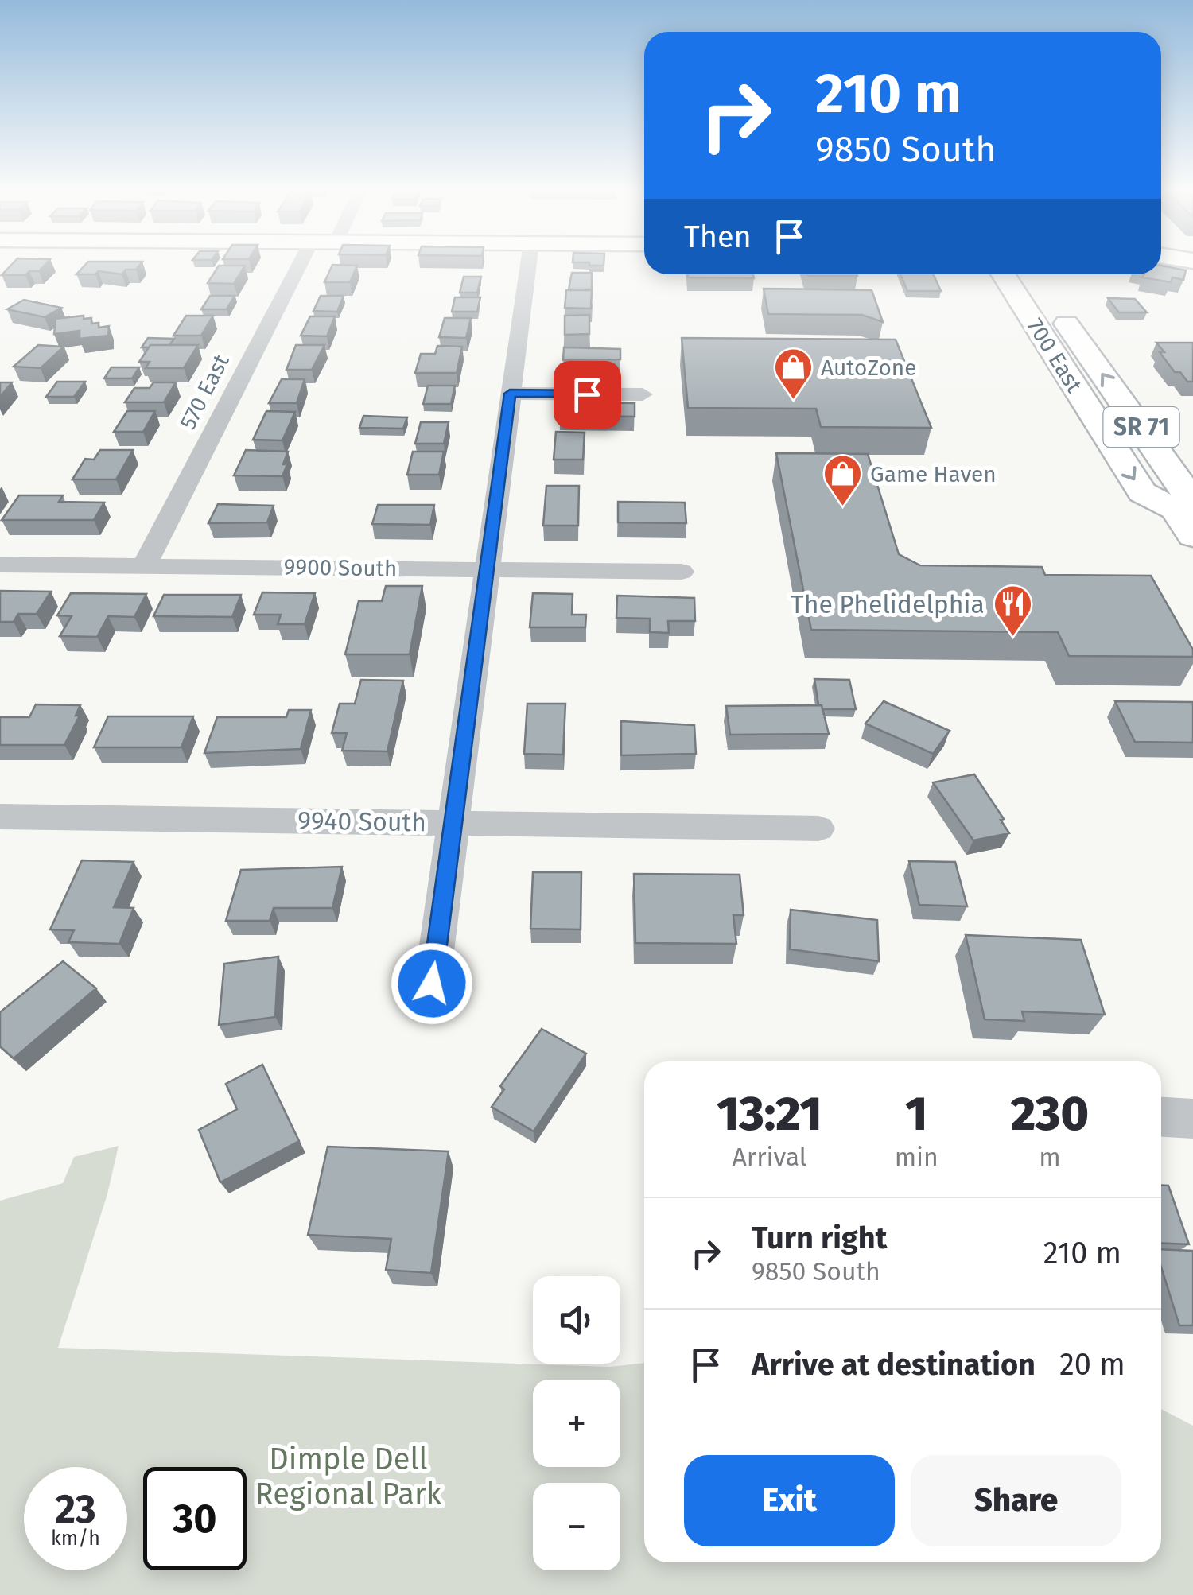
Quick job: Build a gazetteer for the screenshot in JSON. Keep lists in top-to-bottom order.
{
  "streets": {
    "main road": ["700 East", "SR 71"],
    "street": ["570 East", "9900 South", "9940 South"]
  },
  "crossings": [
    ["570 East", "9900 South"]
  ],
  "parks": ["Dimple Dell Regional Park"],
  "places": {
    "shop": ["AutoZone", "Game Haven"],
    "restaurant": ["The Phelidelphia"]
  },
  "page": {
    "turn": ["210 m", "9850 South"],
    "then": "Then",
    "eta": [
      "13:21",
      "Arrival",
      "1",
      "min",
      "230",
      "m"
    ],
    "list": [
      {
        "name": "Turn right",
        "note": "9850 South",
        "value": "210 m"
      },
      {
        "name": "Arrive at destination",
        "value": "20 m"
      }
    ],
    "map_buttons": ["+", "−"],
    "buttons": ["Exit", "Share"],
    "speed": "23 km/h",
    "limit": "30"
  }
}
